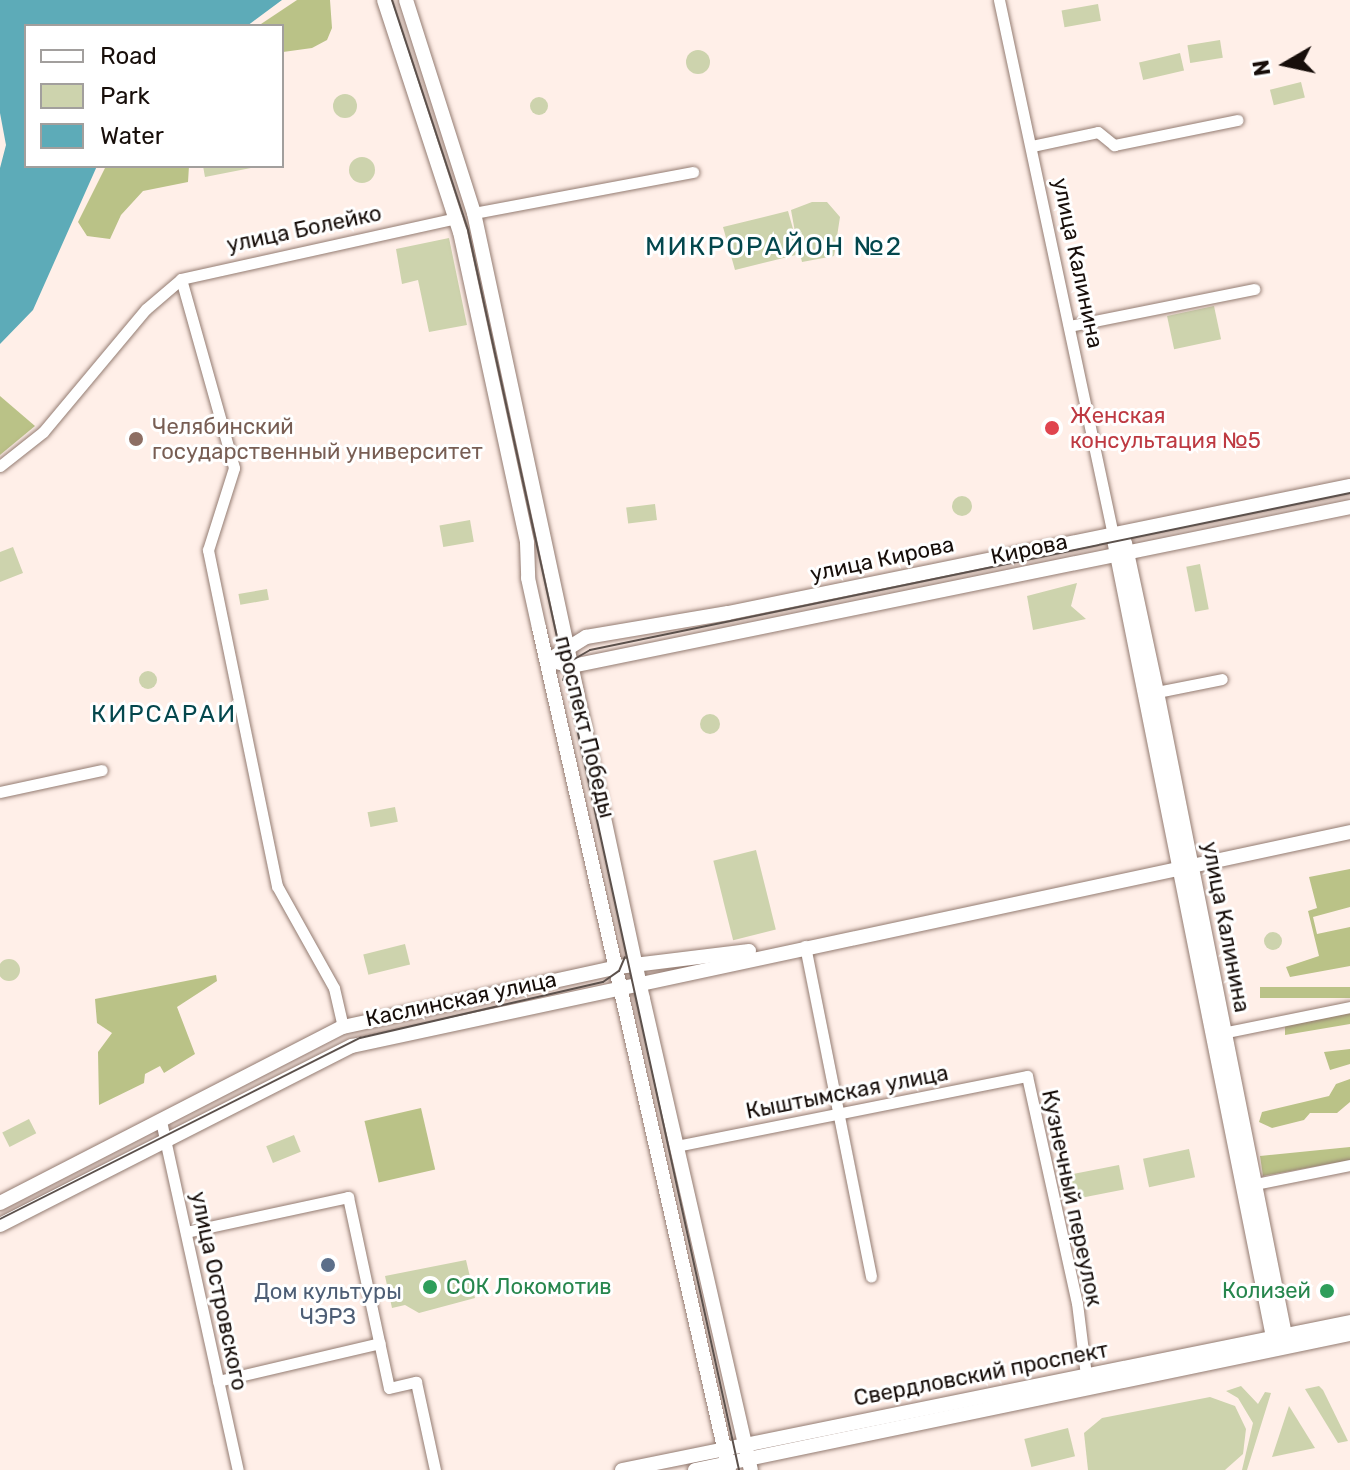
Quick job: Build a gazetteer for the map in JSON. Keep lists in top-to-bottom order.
{
  "streets": {
    "main road": [
      "улица Болейко",
      "улица Калинина",
      "Кирова",
      "улица Кирова",
      "проспект Победы",
      "Каслинская улица",
      "Свердловский проспект"
    ],
    "street": ["Кыштымская улица", "Кузнечный переулок", "улица Островского"]
  },
  "crossings": [
    ["улица Болейко", "проспект Победы"],
    ["улица Калинина", "Кирова"],
    ["улица Калинина", "улица Кирова"],
    ["улица Калинина", "Каслинская улица"],
    ["улица Калинина", "Свердловский проспект"],
    ["Кирова", "проспект Победы"],
    ["улица Кирова", "проспект Победы"],
    ["проспект Победы", "Каслинская улица"],
    ["проспект Победы", "Кыштымская улица"],
    ["проспект Победы", "Свердловский проспект"],
    ["Каслинская улица", "улица Островского"],
    ["Кыштымская улица", "Кузнечный переулок"],
    ["Кузнечный переулок", "Свердловский проспект"]
  ],
  "districts": ["МИКРОРАЙОН №2", "КИРСАРАИ"],
  "places": [
    "Женская консультация №5",
    "Челябинский государственный университет",
    "Дом культуры ЧЭРЗ",
    "СОК Локомотив",
    "Колизей"
  ],
  "legend": ["Road", "Park", "Water"],
  "north": "left"
}
